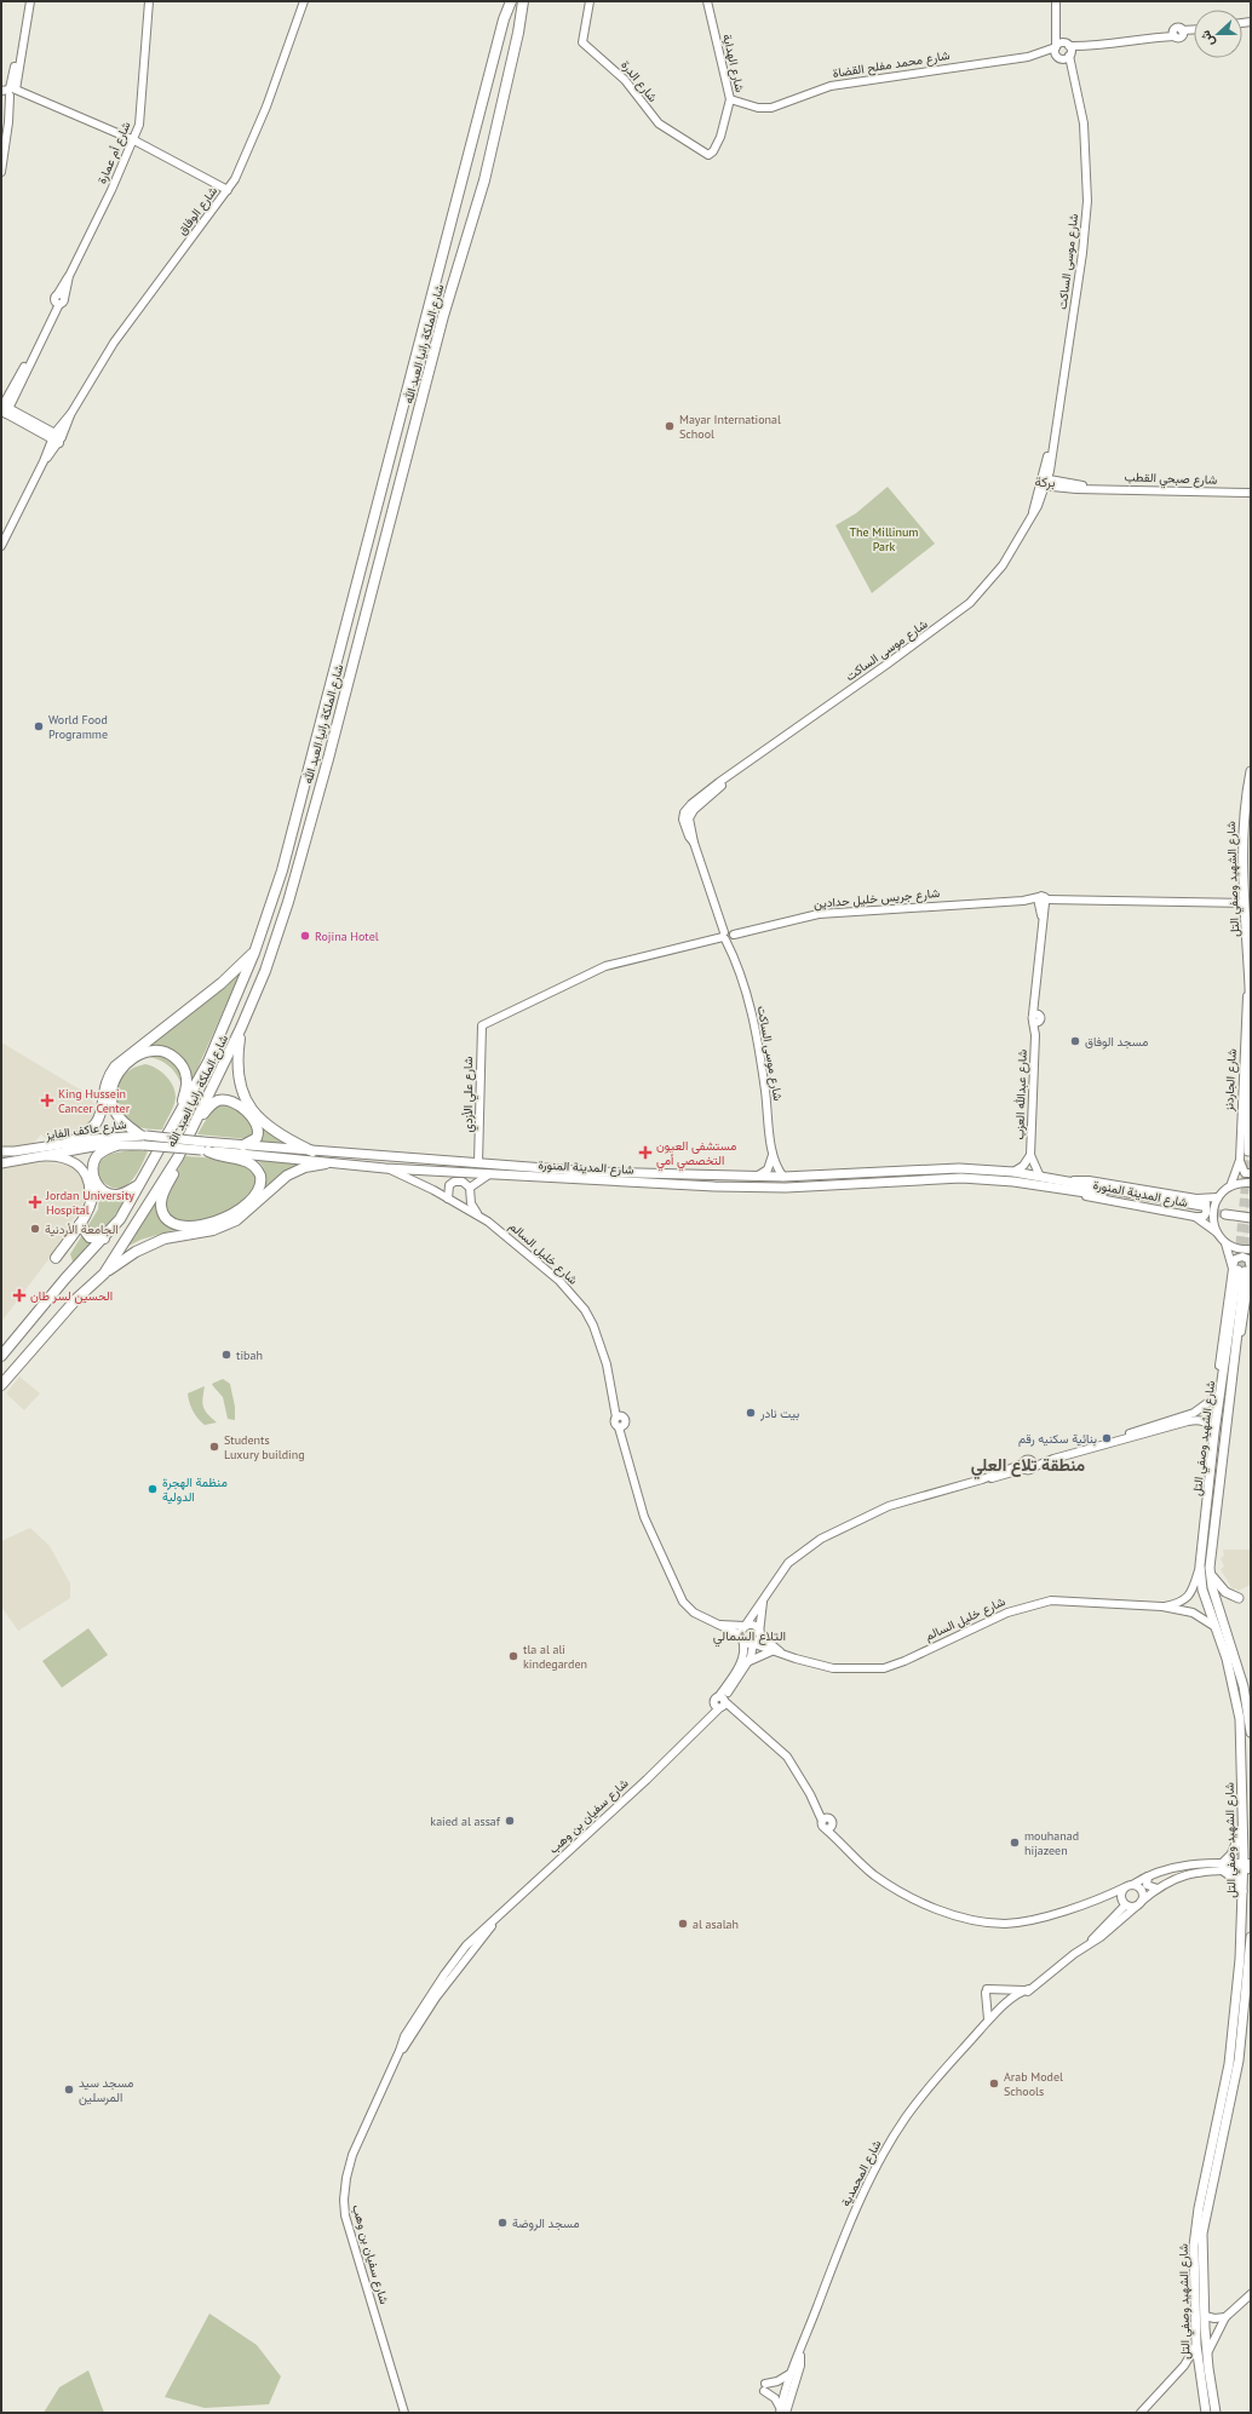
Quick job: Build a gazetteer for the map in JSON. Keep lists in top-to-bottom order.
{
  "streets": {
    "main road": [
      "شارع الملكة رانيا العبد الله",
      "شارع الشهيد وصفي التل",
      "شارع عاكف الفايز",
      "شارع المدينة المنورة"
    ],
    "street": [
      "شارع الهداية",
      "شارع محمد مفلح القضاة",
      "شارع الدرة",
      "شارع أم عمارة",
      "شارع الوفاق",
      "شارع موسى الساكت",
      "شارع صبحي القطب",
      "شارع جريس خليل حدادين",
      "شارع الجاردنز",
      "شارع علي الأزدي",
      "شارع عبدالله العزب",
      "شارع خليل السالم",
      "شارع سفيان بن وهب",
      "شارع المحمدية"
    ]
  },
  "crossings": [
    ["شارع الهداية", "شارع محمد مفلح القضاة"],
    ["شارع الهداية", "شارع الدرة"],
    ["شارع محمد مفلح القضاة", "شارع موسى الساكت"],
    ["شارع موسى الساكت", "شارع صبحي القطب"],
    ["شارع موسى الساكت", "شارع جريس خليل حدادين"],
    ["شارع موسى الساكت", "شارع المدينة المنورة"],
    ["شارع الشهيد وصفي التل", "شارع جريس خليل حدادين"],
    ["شارع الشهيد وصفي التل", "شارع الجاردنز"],
    ["شارع الشهيد وصفي التل", "شارع خليل السالم"],
    ["شارع الشهيد وصفي التل", "شارع المحمدية"],
    ["شارع جريس خليل حدادين", "شارع علي الأزدي"],
    ["شارع جريس خليل حدادين", "شارع عبدالله العزب"],
    ["شارع علي الأزدي", "شارع المدينة المنورة"],
    ["شارع عبدالله العزب", "شارع المدينة المنورة"],
    ["شارع عاكف الفايز", "شارع المدينة المنورة"],
    ["شارع المدينة المنورة", "شارع خليل السالم"]
  ],
  "districts": ["بركة", "منطقة تلاع العلي", "التلاع الشمالي"],
  "parks": ["The Millinum Park"],
  "places": {
    "other": [
      "Mayar International School",
      "World Food Programme",
      "Rojina Hotel",
      "مسجد الوفاق",
      "الجامعة الأردنية",
      "tibah",
      "بيت نادر",
      "بنائية سكنيه رقم",
      "Students Luxury building",
      "منظمة الهجرة الدولية",
      "tla al ali kindegarden",
      "kaied al assaf",
      "mouhanad hijazeen",
      "al asalah",
      "Arab Model Schools",
      "مسجد سيد المرسلين",
      "مسجد الروضة"
    ],
    "health": [
      "King Hussein Cancer Center",
      "مستشفى العيون التخصصي أمي",
      "Jordan University Hospital",
      "الحسين لسر طان"
    ]
  },
  "north": "left"
}
